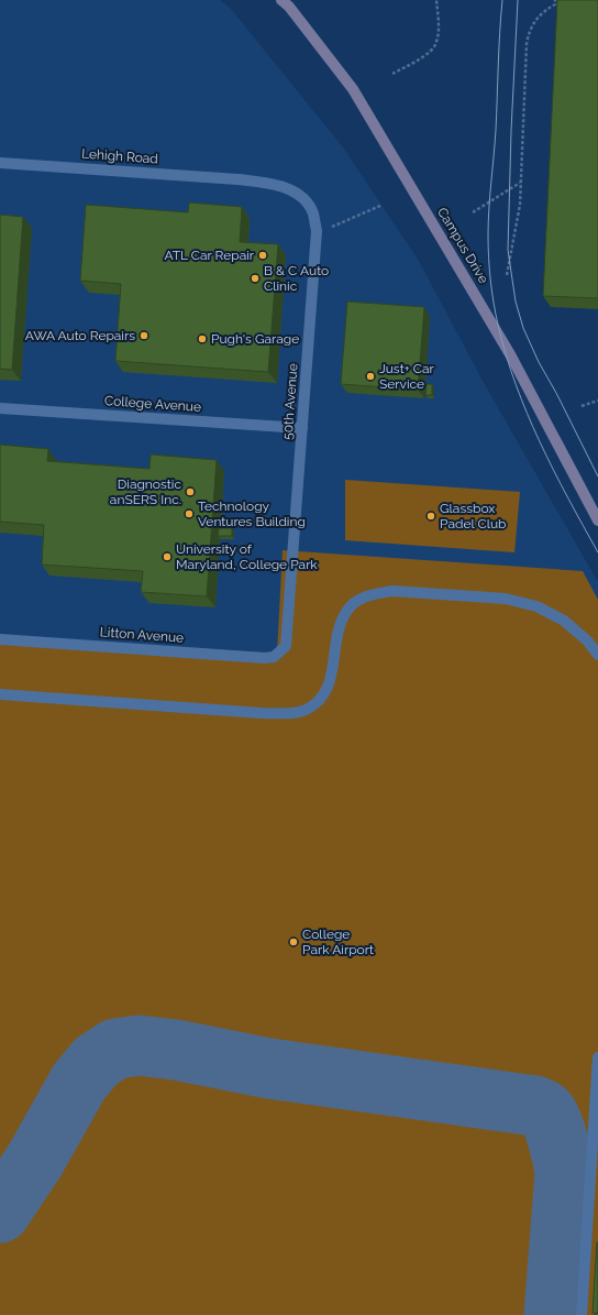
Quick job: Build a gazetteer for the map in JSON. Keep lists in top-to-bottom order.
{
  "streets": {
    "main road": ["Campus Drive"],
    "street": [
      "Lehigh Road",
      "50th Avenue",
      "College Avenue",
      "Litton Avenue"
    ]
  },
  "crossings": [
    ["Lehigh Road", "50th Avenue"],
    ["50th Avenue", "College Avenue"],
    ["50th Avenue", "Litton Avenue"]
  ],
  "places": [
    "ATL Car Repair",
    "B & C Auto Clinic",
    "AWA Auto Repairs",
    "Pugh's Garage",
    "Just+ Car Service",
    "Diagnostic anSERS Inc.",
    "Technology Ventures Building",
    "Glassbox Padel Club",
    "University of Maryland, College Park",
    "College Park Airport"
  ]
}
